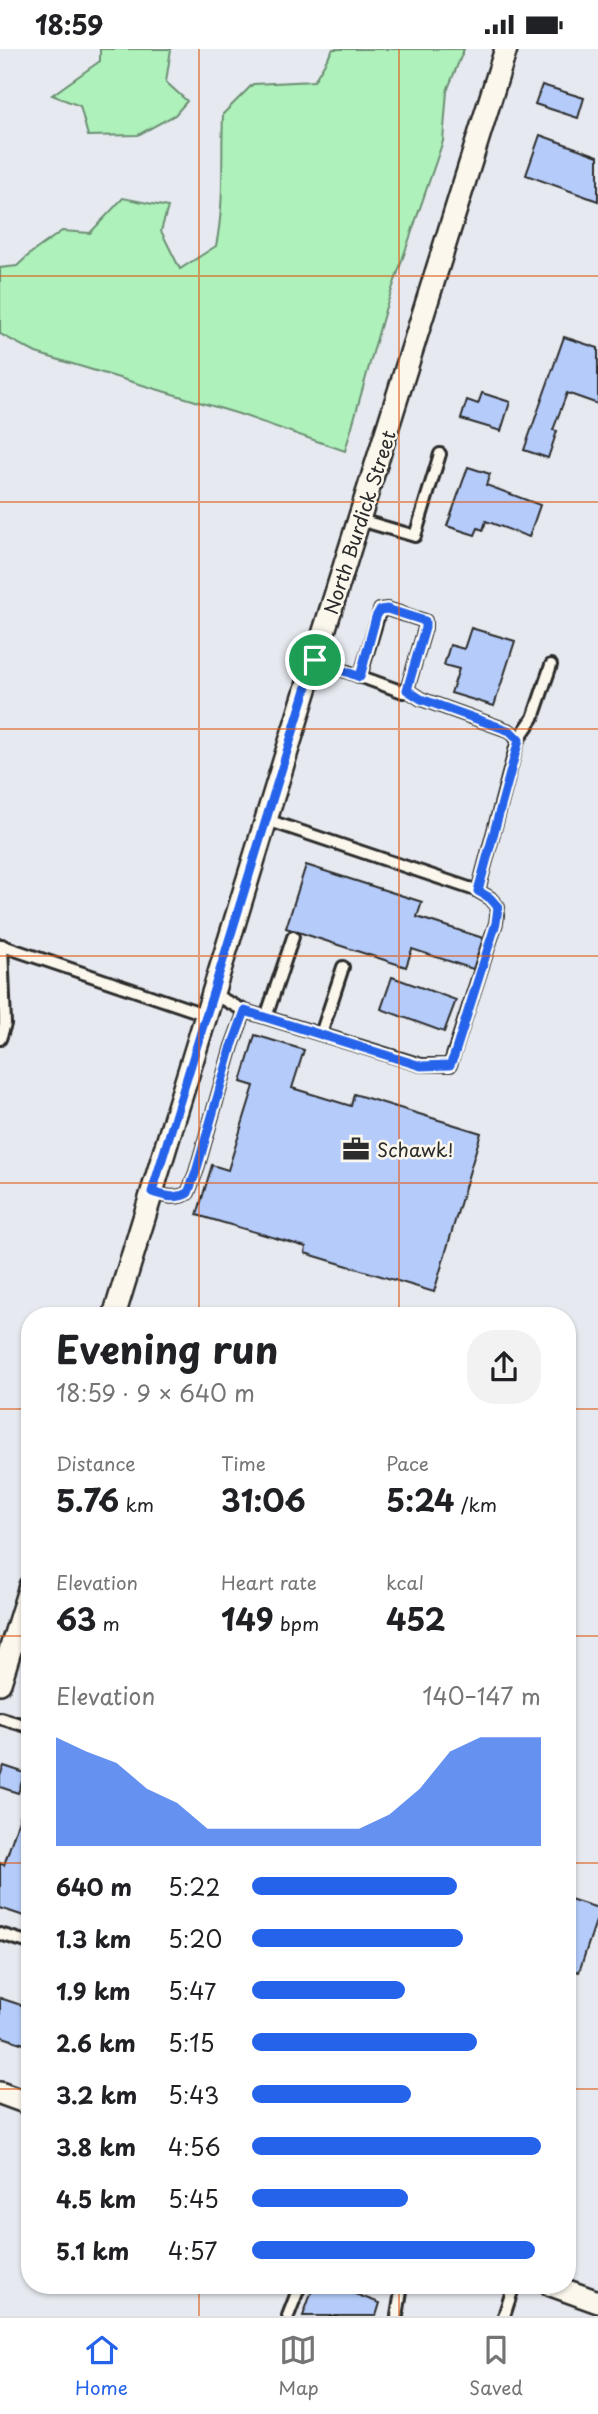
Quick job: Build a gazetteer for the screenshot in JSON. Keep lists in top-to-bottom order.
{
  "streets": {
    "street": ["North Burdick Street"]
  },
  "places": {
    "office": ["Schawk!"]
  },
  "page": {
    "status": "18:59",
    "heading": ["Evening run", "18:59 · 9 × 640 m"],
    "stats": [
      ["Distance", "5.76 km"],
      ["Time", "31:06"],
      ["Pace", "5:24 /km"],
      ["Elevation", "63 m"],
      ["Heart rate", "149 bpm"],
      ["kcal", "452"]
    ],
    "chart": ["Elevation", "140–147 m"],
    "list": [
      {
        "name": "640 m",
        "note": "5:22"
      },
      {
        "name": "1.3 km",
        "note": "5:20"
      },
      {
        "name": "1.9 km",
        "note": "5:47"
      },
      {
        "name": "2.6 km",
        "note": "5:15"
      },
      {
        "name": "3.2 km",
        "note": "5:43"
      },
      {
        "name": "3.8 km",
        "note": "4:56"
      },
      {
        "name": "4.5 km",
        "note": "5:45"
      },
      {
        "name": "5.1 km",
        "note": "4:57"
      }
    ],
    "tabs": ["Home", "Map", "Saved"]
  }
}
